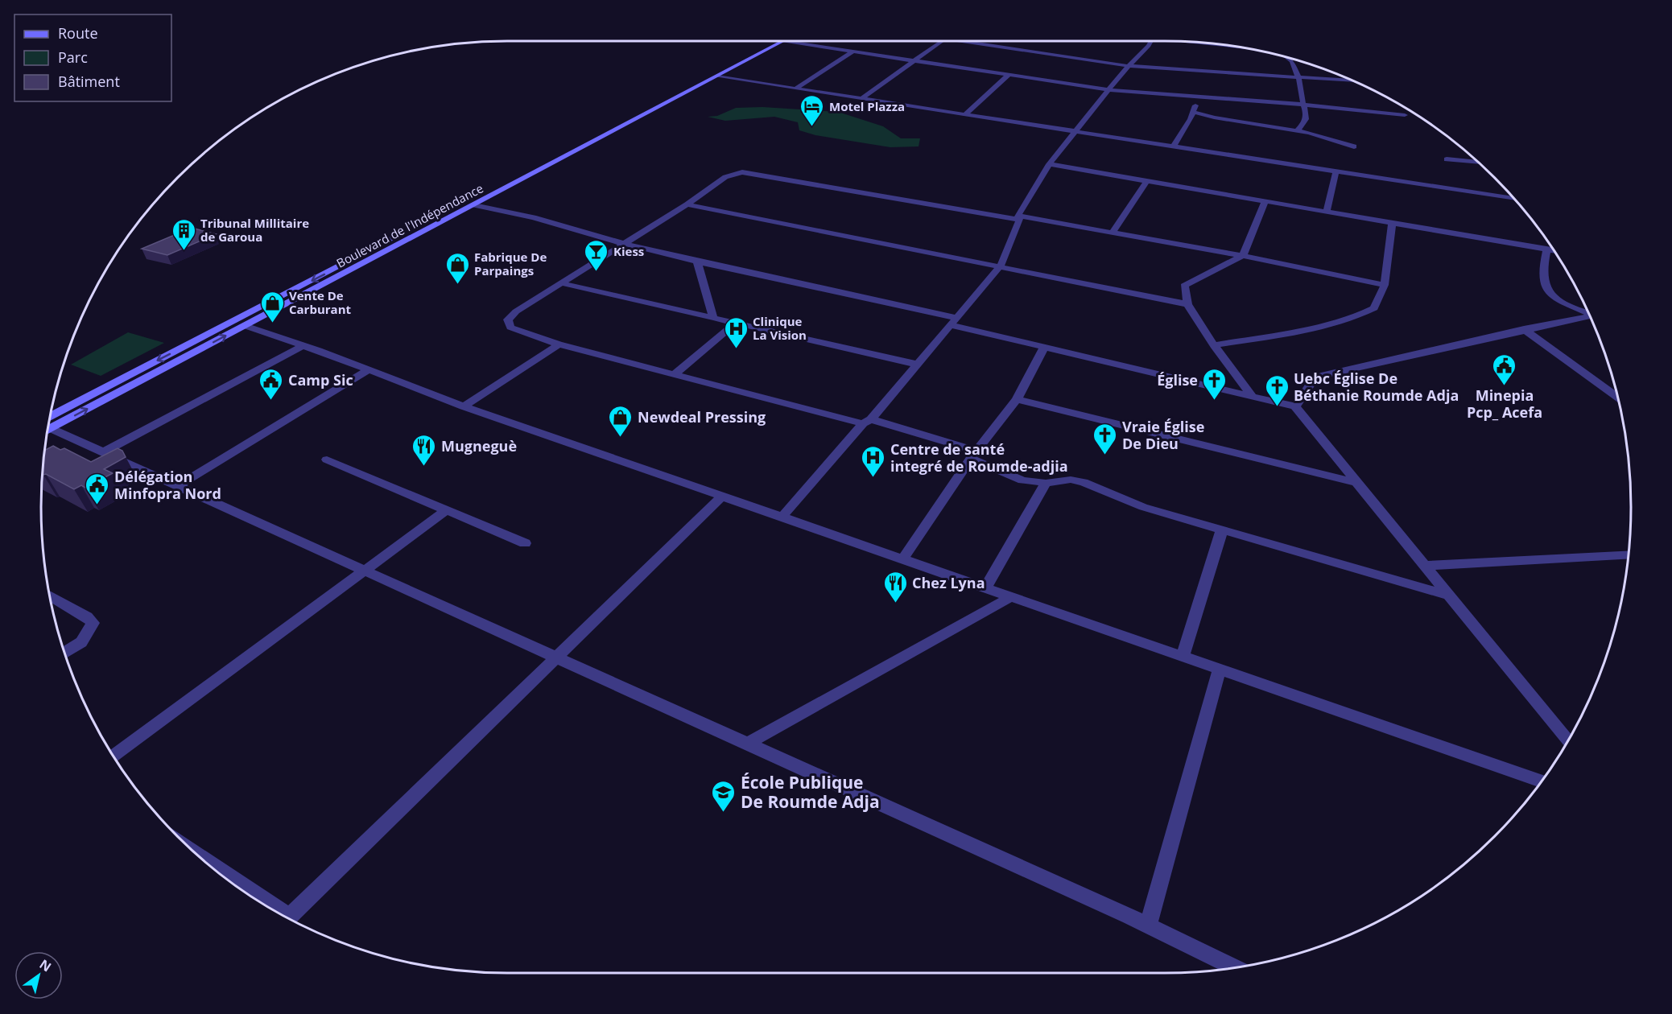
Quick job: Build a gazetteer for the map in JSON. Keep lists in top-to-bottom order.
{
  "streets": {
    "main road": ["Boulevard de l'Indépendance"]
  },
  "places": {
    "hotel": ["Motel Plazza"],
    "building": ["Tribunal Millitaire de Garoua"],
    "bar": ["Kiess"],
    "shop": ["Fabrique De Parpaings", "Vente De Carburant", "Newdeal Pressing"],
    "hospital": ["Clinique La Vision", "Centre de santé integré de Roumde-adjia"],
    "public building": ["Minepia Pcp_ Acefa", "Camp Sic", "Délégation Minfopra Nord"],
    "church": ["Église", "Uebc Église De Béthanie Roumde Adja", "Vraie Église De Dieu"],
    "restaurant": ["Mugneguè", "Chez Lyna"],
    "school or university": ["École Publique De Roumde Adja"]
  },
  "legend": ["Route", "Parc", "Bâtiment"],
  "north": "top right"
}
